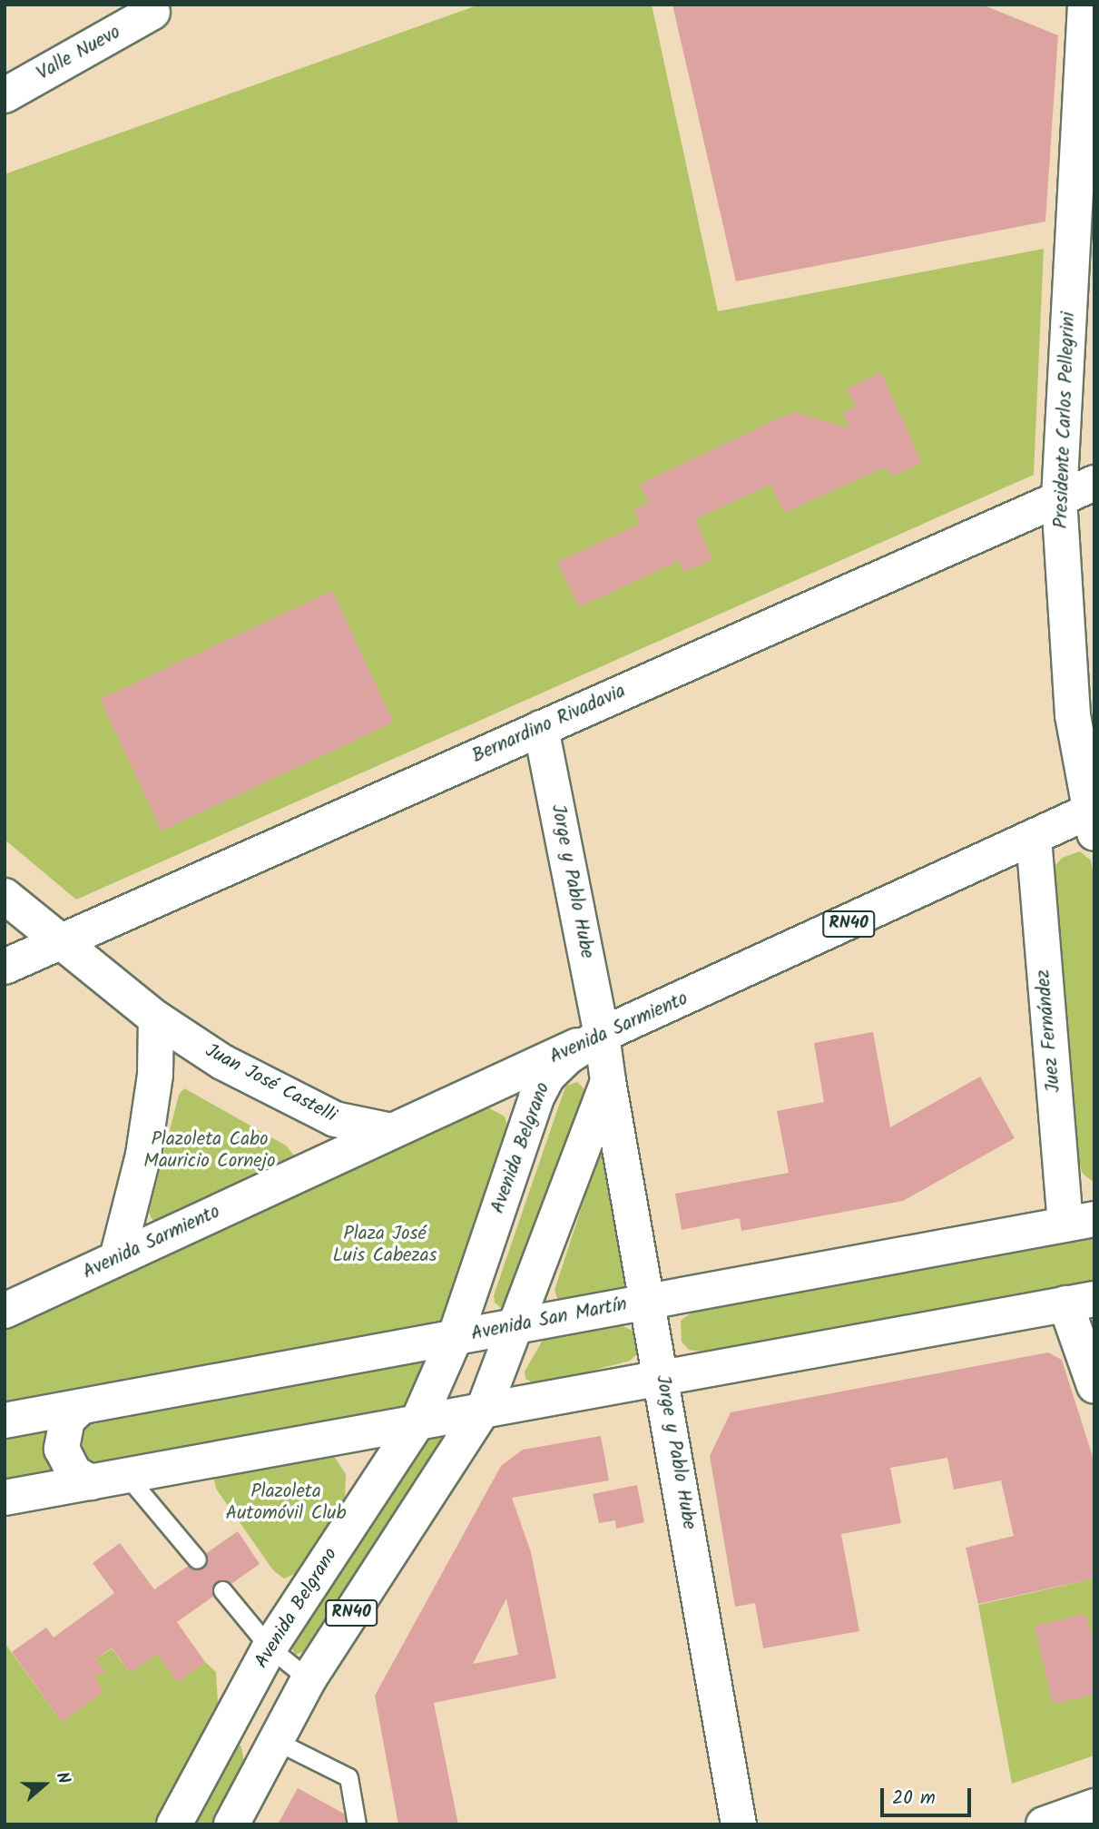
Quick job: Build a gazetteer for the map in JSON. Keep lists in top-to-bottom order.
{
  "streets": {
    "main road": [
      "Valle Nuevo",
      "Presidente Carlos Pellegrini",
      "Bernardino Rivadavia",
      "Jorge y Pablo Hube",
      "RN40",
      "Avenida Sarmiento",
      "Juez Fernández",
      "Juan José Castelli",
      "Avenida Belgrano",
      "Avenida San Martín"
    ]
  },
  "crossings": [
    ["Presidente Carlos Pellegrini", "Bernardino Rivadavia"],
    ["Presidente Carlos Pellegrini", "Avenida Sarmiento"],
    ["Bernardino Rivadavia", "Jorge y Pablo Hube"],
    ["Bernardino Rivadavia", "Juan José Castelli"],
    ["Jorge y Pablo Hube", "RN40"],
    ["Jorge y Pablo Hube", "Avenida Sarmiento"],
    ["Jorge y Pablo Hube", "Avenida Belgrano"],
    ["Jorge y Pablo Hube", "Avenida San Martín"],
    ["RN40", "Avenida Sarmiento"],
    ["RN40", "Avenida Belgrano"],
    ["RN40", "Avenida San Martín"],
    ["Avenida Sarmiento", "Juez Fernández"],
    ["Avenida Sarmiento", "Juan José Castelli"],
    ["Avenida Sarmiento", "Avenida Belgrano"],
    ["Juez Fernández", "Avenida San Martín"],
    ["Avenida Belgrano", "Avenida San Martín"]
  ],
  "parks": ["Plazoleta Cabo Mauricio Cornejo", "Plaza José Luis Cabezas", "Plazoleta Automóvil Club"],
  "scale_bar": "20 m",
  "north": "right"
}
